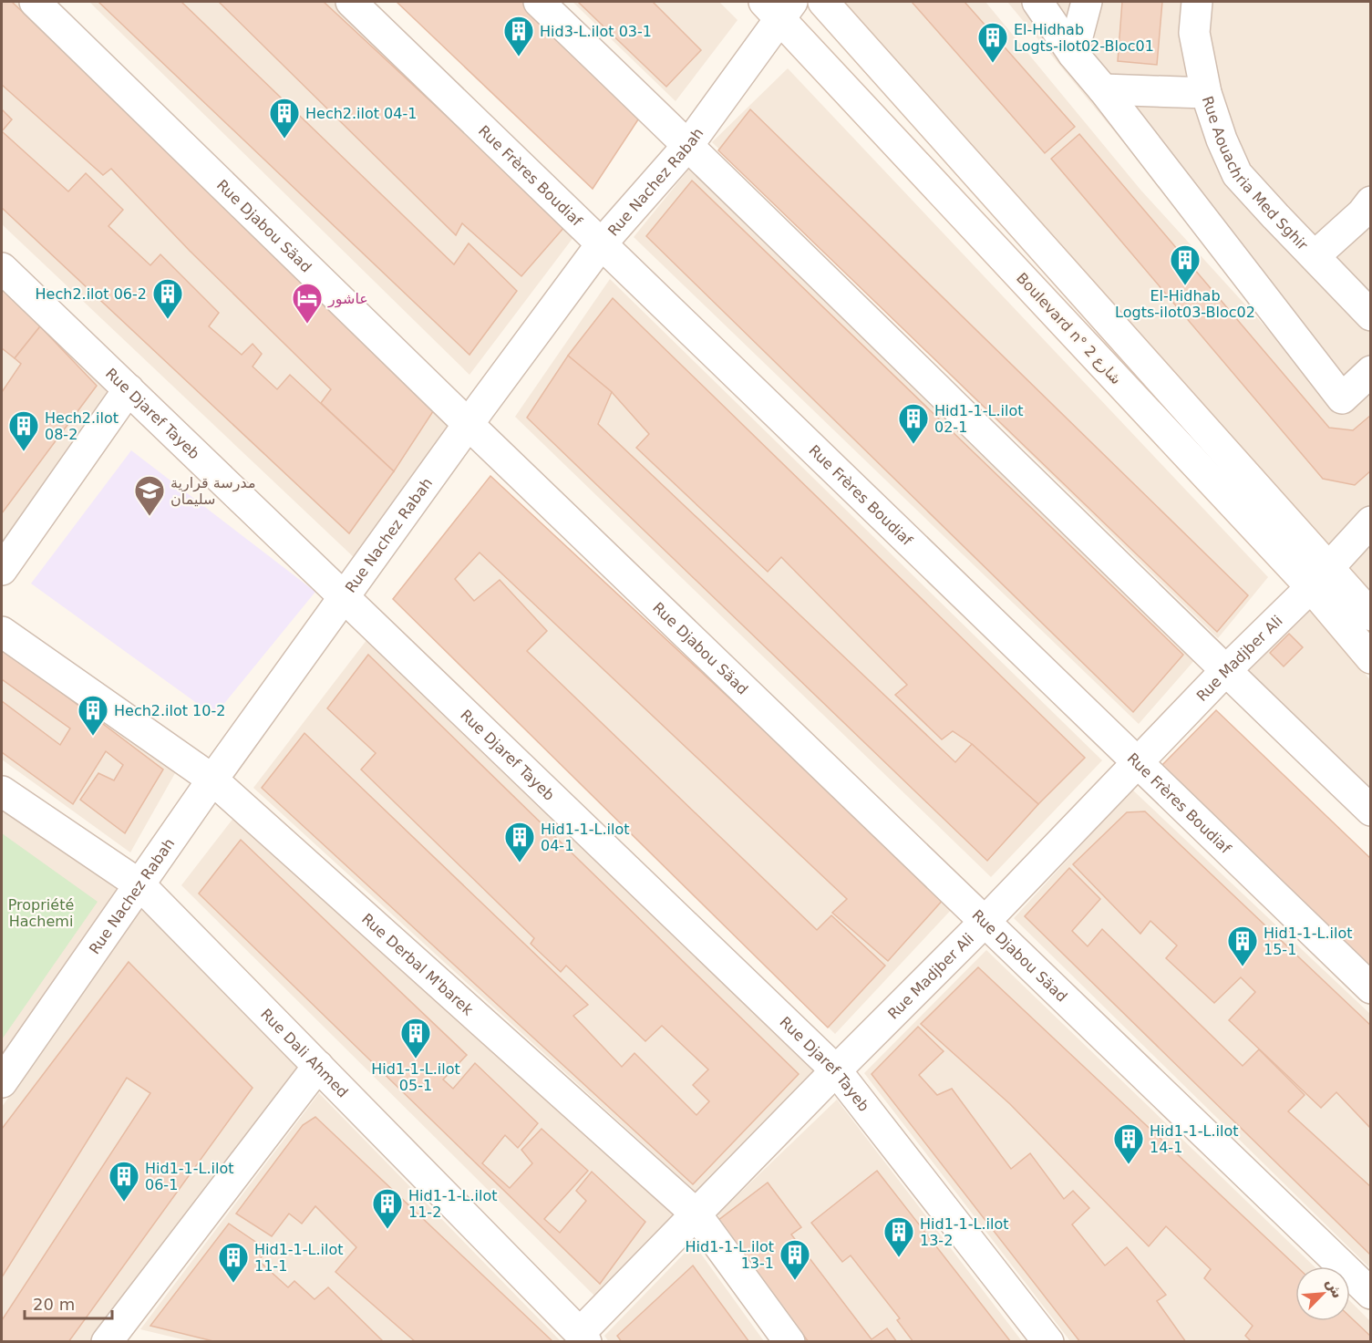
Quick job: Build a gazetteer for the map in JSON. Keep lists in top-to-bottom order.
{
  "streets": {
    "street": [
      "Rue Aouachria Med Sghir",
      "Rue Frères Boudiaf",
      "Rue Nachez Rabah",
      "Rue Djabou Säad",
      "Boulevard n° شارع 2",
      "Rue Djaref Tayeb",
      "Rue Madjber Ali",
      "Rue Derbal M'barek",
      "Rue Dali Ahmed"
    ]
  },
  "crossings": [
    ["Rue Frères Boudiaf", "Rue Nachez Rabah"],
    ["Rue Frères Boudiaf", "Rue Madjber Ali"],
    ["Rue Nachez Rabah", "Rue Djabou Säad"],
    ["Rue Nachez Rabah", "Boulevard n° شارع 2"],
    ["Rue Nachez Rabah", "Rue Djaref Tayeb"],
    ["Rue Nachez Rabah", "Rue Derbal M'barek"],
    ["Rue Nachez Rabah", "Rue Dali Ahmed"],
    ["Rue Djabou Säad", "Rue Madjber Ali"],
    ["Boulevard n° شارع 2", "Rue Madjber Ali"],
    ["Rue Djaref Tayeb", "Rue Madjber Ali"],
    ["Rue Madjber Ali", "Rue Derbal M'barek"],
    ["Rue Madjber Ali", "Rue Dali Ahmed"]
  ],
  "parks": ["Propriété Hachemi"],
  "places": {
    "building": [
      "Hid3-L.ilot 03-1",
      "El-Hidhab Logts-ilot02-Bloc01",
      "Hech2.ilot 04-1",
      "El-Hidhab Logts-ilot03-Bloc02",
      "Hech2.ilot 06-2",
      "Hid1-1-L.ilot 02-1",
      "Hech2.ilot 08-2",
      "Hech2.ilot 10-2",
      "Hid1-1-L.ilot 04-1",
      "Hid1-1-L.ilot 15-1",
      "Hid1-1-L.ilot 05-1",
      "Hid1-1-L.ilot 14-1",
      "Hid1-1-L.ilot 06-1",
      "Hid1-1-L.ilot 11-2",
      "Hid1-1-L.ilot 13-2",
      "Hid1-1-L.ilot 13-1",
      "Hid1-1-L.ilot 11-1"
    ],
    "hotel": ["عاشور"],
    "school or university": ["مدرسة قرارية سليمان"]
  },
  "scale_bar": "20 m",
  "north": "top right"
}
